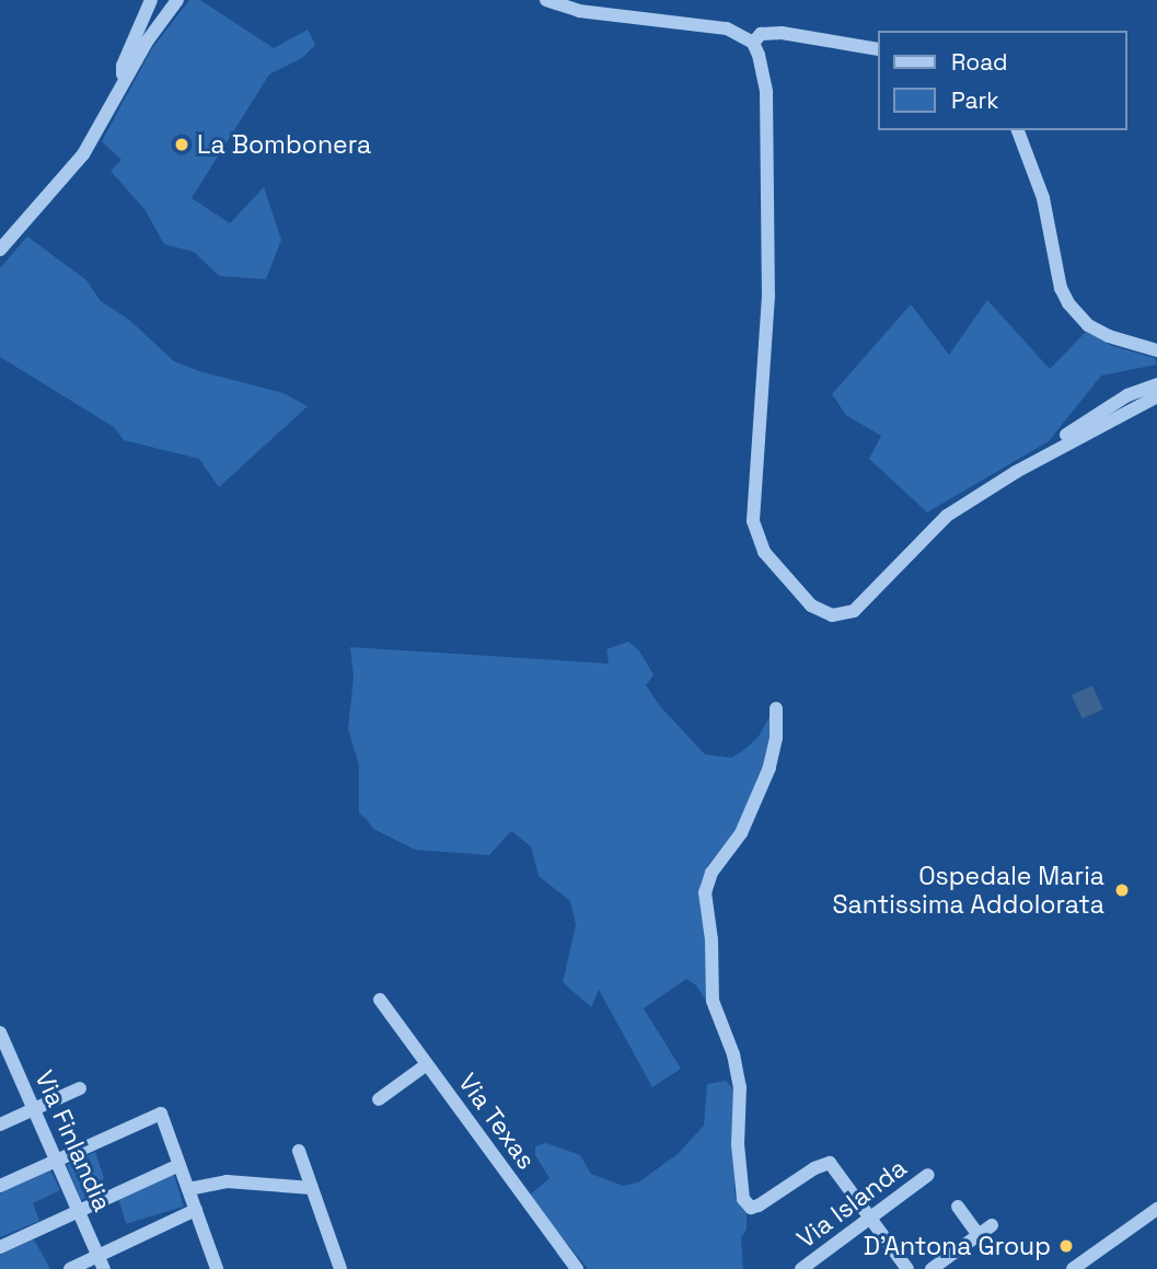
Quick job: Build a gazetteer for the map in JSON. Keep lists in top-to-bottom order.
{
  "streets": {
    "street": ["Via Texas", "Via Finlandia", "Via Islanda"]
  },
  "places": ["La Bombonera", "Ospedale Maria Santissima Addolorata", "D'Antona Group"],
  "legend": ["Road", "Park"]
}
